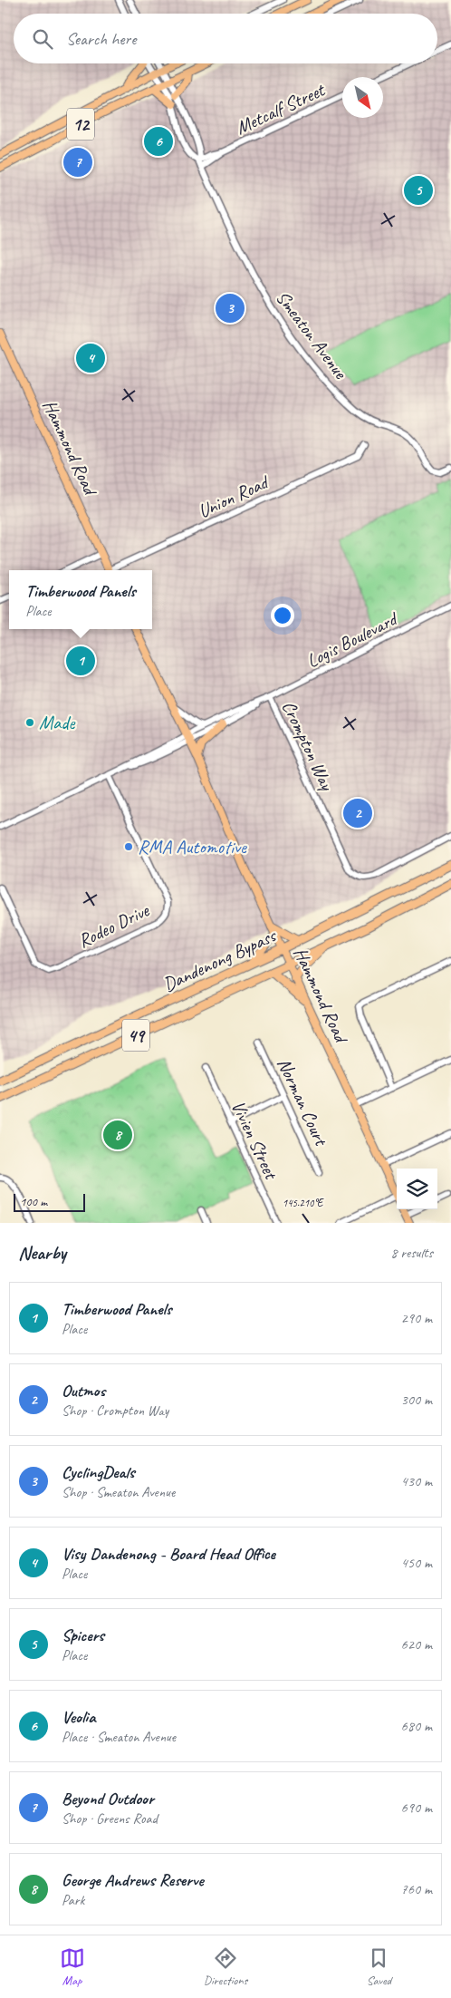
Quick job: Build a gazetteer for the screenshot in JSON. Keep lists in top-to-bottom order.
{
  "streets": {
    "highway": ["Dandenong Bypass", "49"],
    "main road": ["12", "Hammond Road"],
    "street": [
      "Metcalf Street",
      "Smeaton Avenue",
      "Union Road",
      "Logis Boulevard",
      "Crompton Way",
      "Rodeo Drive",
      "Norman Court",
      "Vivien Street"
    ]
  },
  "crossings": [
    ["Metcalf Street", "Smeaton Avenue"],
    ["12", "Smeaton Avenue"],
    ["Hammond Road", "Logis Boulevard"],
    ["Hammond Road", "Dandenong Bypass"],
    ["Logis Boulevard", "Crompton Way"]
  ],
  "places": ["Made", "RMA Automotive"],
  "scale_bar": "100 m",
  "north": "bottom right",
  "page": {
    "search": "Search here",
    "pins": [
      "6",
      "7",
      "5",
      "3",
      "4",
      "1",
      "2",
      "8"
    ],
    "popup": ["Timberwood Panels", "Place"],
    "scale": "100 m",
    "heading": ["Nearby", "8 results"],
    "list": [
      {
        "mark": "1",
        "name": "Timberwood Panels",
        "note": "Place",
        "value": "290 m"
      },
      {
        "mark": "2",
        "name": "Outmos",
        "note": "Shop · Crompton Way",
        "value": "300 m"
      },
      {
        "mark": "3",
        "name": "CyclingDeals",
        "note": "Shop · Smeaton Avenue",
        "value": "430 m"
      },
      {
        "mark": "4",
        "name": "Visy Dandenong - Board Head Office",
        "note": "Place",
        "value": "450 m"
      },
      {
        "mark": "5",
        "name": "Spicers",
        "note": "Place",
        "value": "620 m"
      },
      {
        "mark": "6",
        "name": "Veolia",
        "note": "Place · Smeaton Avenue",
        "value": "680 m"
      },
      {
        "mark": "7",
        "name": "Beyond Outdoor",
        "note": "Shop · Greens Road",
        "value": "690 m"
      },
      {
        "mark": "8",
        "name": "George Andrews Reserve",
        "note": "Park",
        "value": "760 m"
      }
    ],
    "nav": ["Map", "Directions", "Saved"]
  },
  "coordinates": ["145.210°E"]
}
